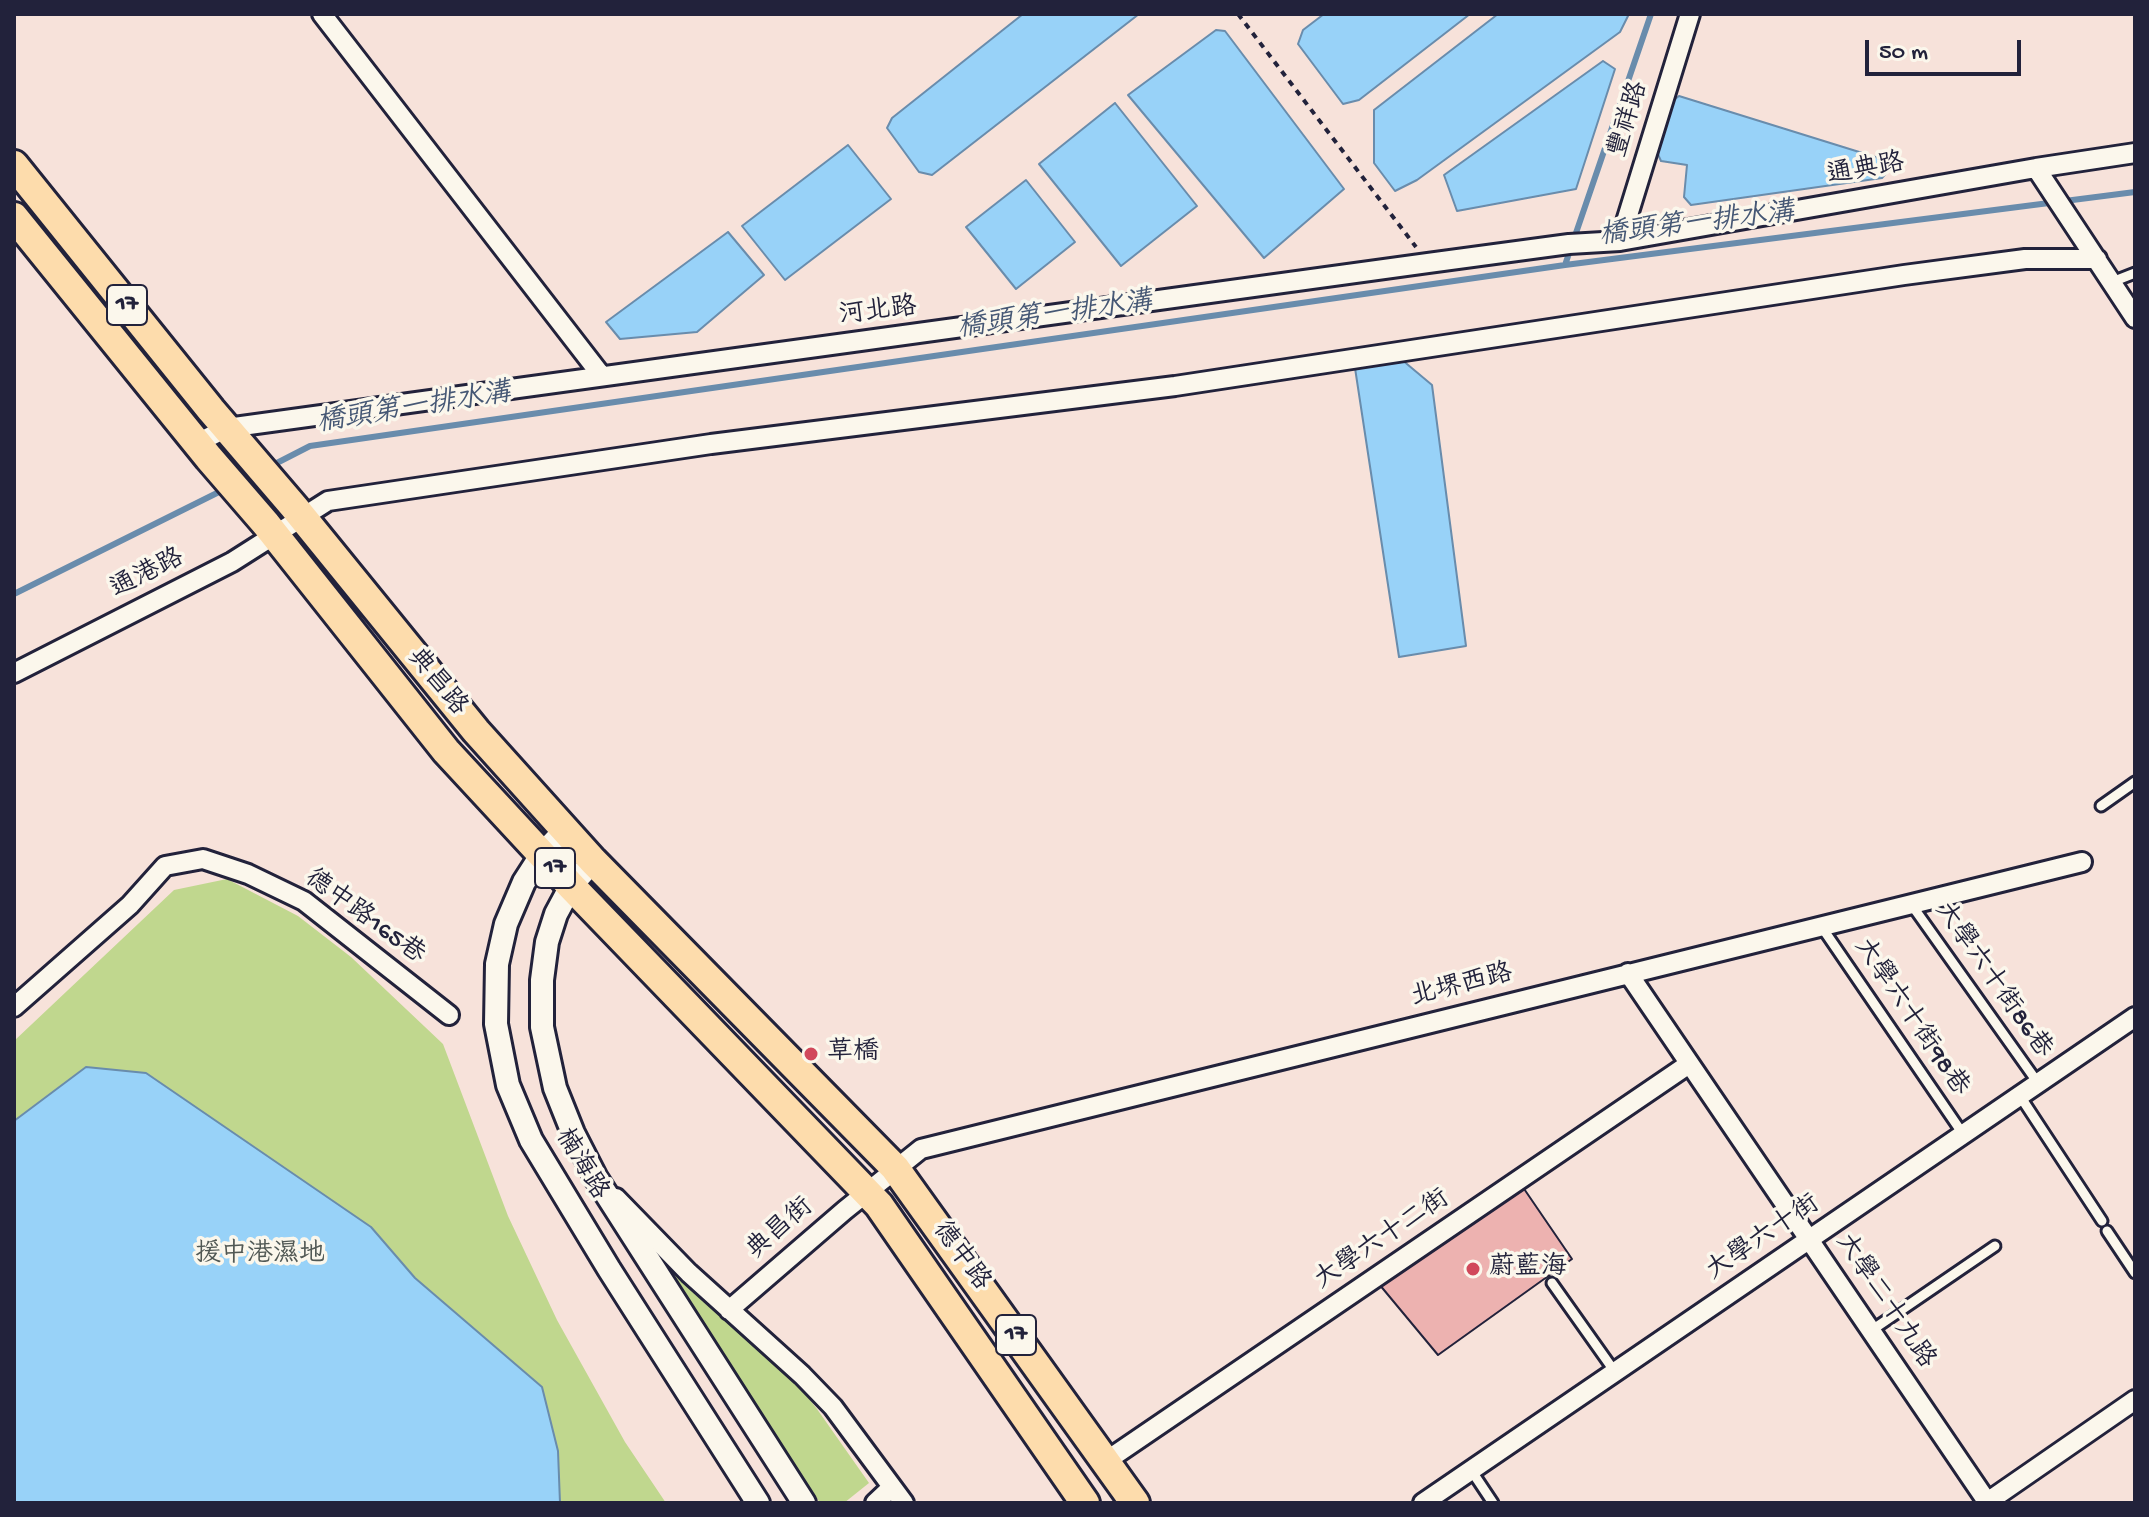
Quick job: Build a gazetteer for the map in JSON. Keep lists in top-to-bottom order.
{
  "streets": {
    "main road": ["17", "典昌路", "德中路"],
    "street": [
      "豐祥路",
      "通典路",
      "河北路",
      "通港路",
      "德中路165巷",
      "北堺西路",
      "楠海路",
      "典昌街",
      "大學六十街",
      "大學六十二街",
      "大學二十九路"
    ],
    "lane": ["大學六十街86巷", "大學六十街98巷"]
  },
  "crossings": [
    ["豐祥路", "通典路"],
    ["通典路", "河北路"],
    ["河北路", "典昌路"],
    ["通港路", "典昌路"],
    ["典昌路", "北堺西路"],
    ["典昌路", "楠海路"],
    ["典昌路", "典昌街"],
    ["典昌路", "德中路"],
    ["大學六十街86巷", "北堺西路"],
    ["大學六十街86巷", "大學六十街"],
    ["北堺西路", "大學六十街98巷"],
    ["北堺西路", "典昌街"],
    ["北堺西路", "德中路"],
    ["北堺西路", "大學二十九路"],
    ["大學六十街98巷", "大學六十街"],
    ["楠海路", "典昌街"],
    ["典昌街", "德中路"],
    ["大學六十街", "大學二十九路"],
    ["大學六十二街", "德中路"],
    ["大學六十二街", "大學二十九路"]
  ],
  "water": ["橋頭第一排水溝"],
  "parks": ["援中港濕地"],
  "places": ["草橋", "蔚藍海"],
  "scale_bar": "50 m"
}
